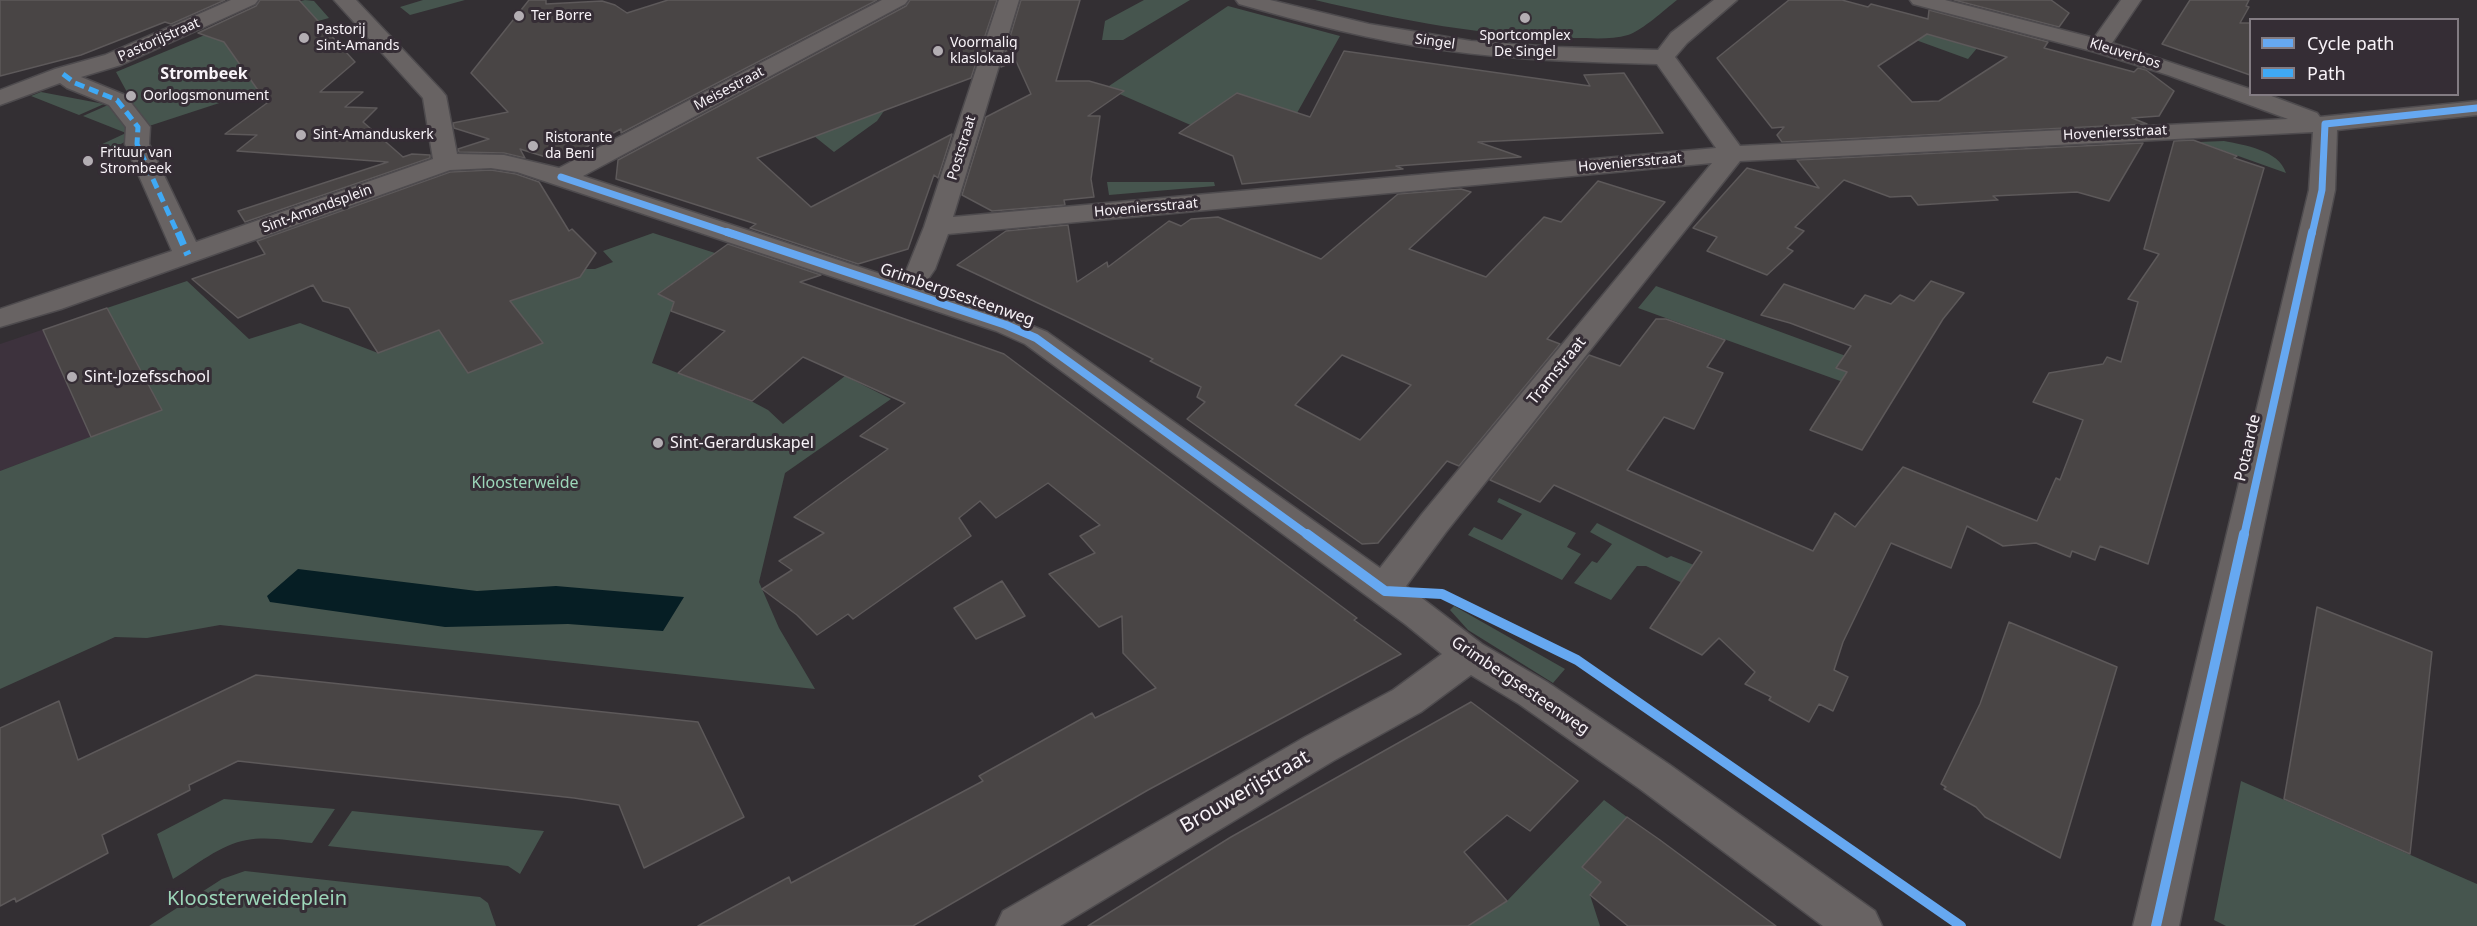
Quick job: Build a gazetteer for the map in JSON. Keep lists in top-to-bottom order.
{
  "streets": {
    "street": [
      "Pastorijstraat",
      "Singel",
      "Kleuverbos",
      "Meisestraat",
      "Hoveniersstraat",
      "Poststraat",
      "Sint-Amandsplein",
      "Grimbergsesteenweg",
      "Tramstraat",
      "Potaarde",
      "Brouwerijstraat"
    ]
  },
  "crossings": [
    ["Kleuverbos", "Hoveniersstraat"],
    ["Kleuverbos", "Potaarde"],
    ["Meisestraat", "Sint-Amandsplein"],
    ["Meisestraat", "Grimbergsesteenweg"],
    ["Hoveniersstraat", "Poststraat"],
    ["Hoveniersstraat", "Tramstraat"],
    ["Hoveniersstraat", "Potaarde"],
    ["Poststraat", "Grimbergsesteenweg"],
    ["Sint-Amandsplein", "Grimbergsesteenweg"],
    ["Grimbergsesteenweg", "Tramstraat"],
    ["Grimbergsesteenweg", "Brouwerijstraat"]
  ],
  "districts": ["Strombeek"],
  "parks": ["Kloosterweide", "Kloosterweideplein"],
  "places": [
    "Ter Borre",
    "Sportcomplex De Singel",
    "Pastorij Sint-Amands",
    "Voormalig klaslokaal",
    "Oorlogsmonument",
    "Sint-Amanduskerk",
    "Ristorante da Beni",
    "Frituur van Strombeek",
    "Sint-Jozefsschool",
    "Sint-Gerarduskapel"
  ],
  "legend": ["Cycle path", "Path"]
}
